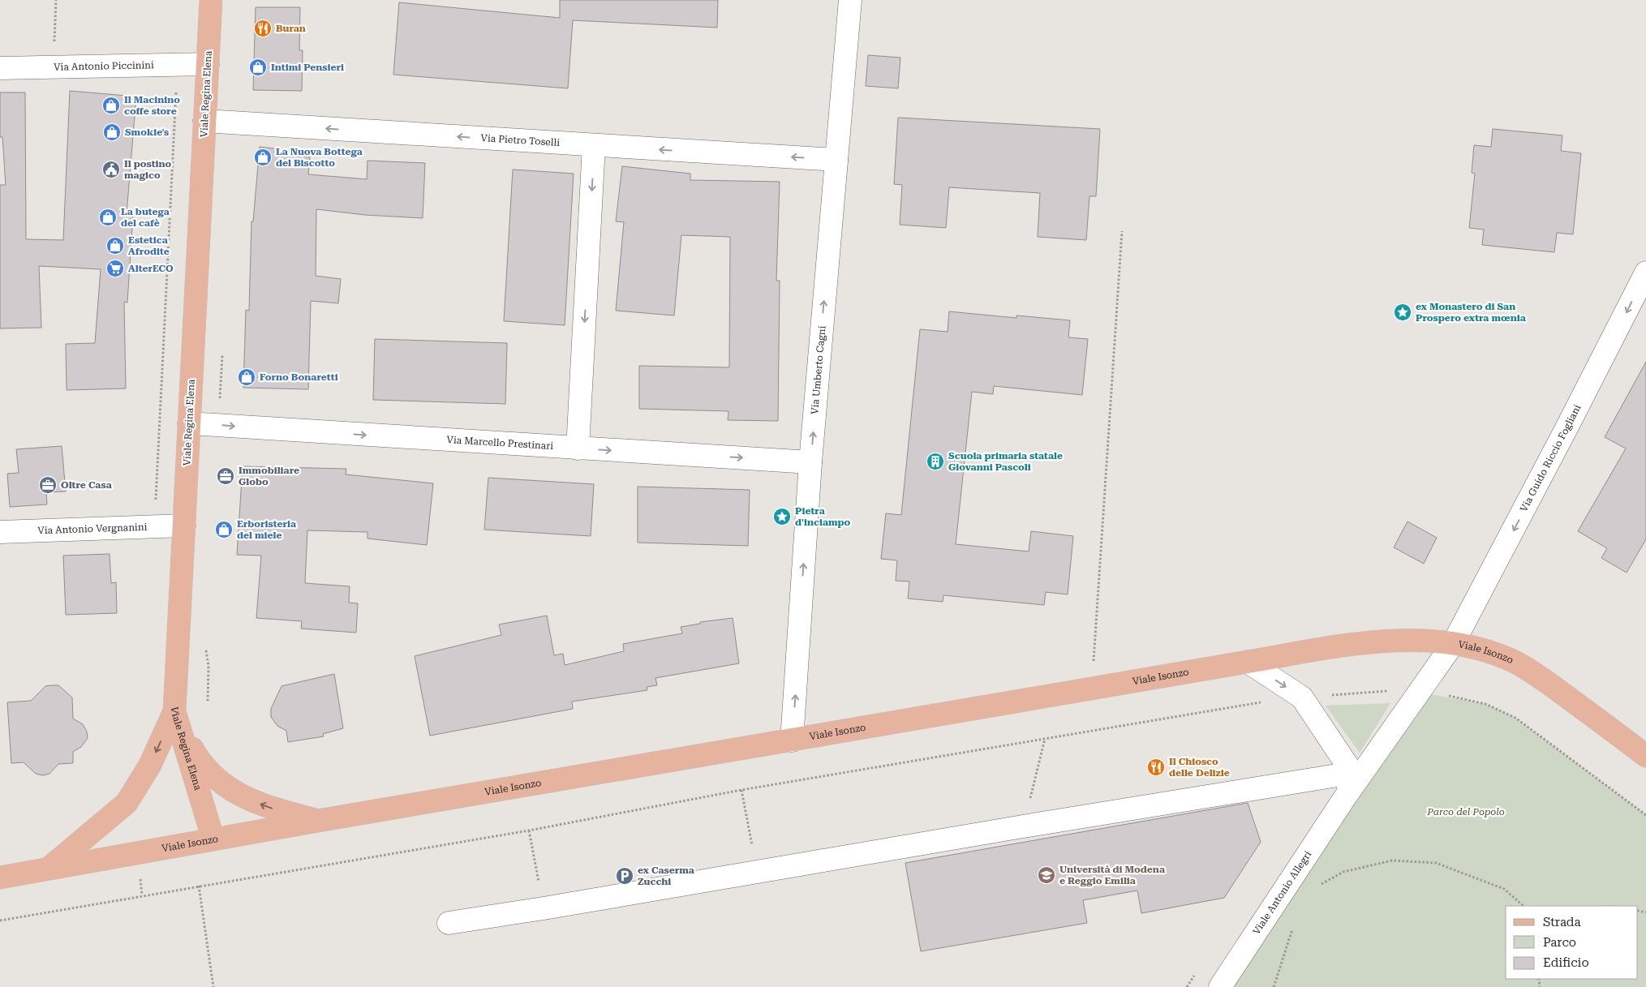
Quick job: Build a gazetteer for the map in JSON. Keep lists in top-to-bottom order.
{
  "streets": {
    "main road": ["Viale Regina Elena", "Viale Isonzo"],
    "street": [
      "Via Antonio Piccinini",
      "Via Pietro Toselli",
      "Via Umberto Cagni",
      "Via Marcello Prestinari",
      "Via Guido Riccio Fogliani",
      "Via Antonio Vergnanini",
      "Viale Antonio Allegri"
    ]
  },
  "crossings": [
    ["Via Antonio Piccinini", "Viale Regina Elena"],
    ["Viale Regina Elena", "Via Pietro Toselli"],
    ["Viale Regina Elena", "Via Marcello Prestinari"],
    ["Viale Regina Elena", "Via Antonio Vergnanini"],
    ["Viale Regina Elena", "Viale Isonzo"],
    ["Via Pietro Toselli", "Via Umberto Cagni"],
    ["Via Umberto Cagni", "Via Marcello Prestinari"],
    ["Via Umberto Cagni", "Viale Isonzo"],
    ["Via Guido Riccio Fogliani", "Viale Isonzo"],
    ["Via Guido Riccio Fogliani", "Viale Antonio Allegri"],
    ["Viale Isonzo", "Viale Antonio Allegri"]
  ],
  "one_way": [
    "Via Pietro Toselli",
    "Via Umberto Cagni",
    "Via Marcello Prestinari",
    "Via Guido Riccio Fogliani"
  ],
  "parks": ["Parco del Popolo"],
  "places": {
    "restaurant": ["Buran", "Il Chiosco delle Delizie"],
    "shop": [
      "Intimi Pensieri",
      "Il Macinino coffe store",
      "Smokie's",
      "La Nuova Bottega del Biscotto",
      "La butega del cafè",
      "Estetica Afrodite",
      "Forno Bonaretti",
      "Erboristeria del miele"
    ],
    "public building": ["Il postino magico"],
    "supermarket": ["AlterECO"],
    "place": ["ex Monastero di San Prospero extra mœnia", "Pietra d'inciampo"],
    "building": ["Scuola primaria statale Giovanni Pascoli"],
    "office": ["Immobiliare Globo", "Oltre Casa"],
    "school or university": ["Università di Modena e Reggio Emilia"],
    "parking": ["ex Caserma Zucchi"]
  },
  "legend": ["Strada", "Parco", "Edificio"]
}
